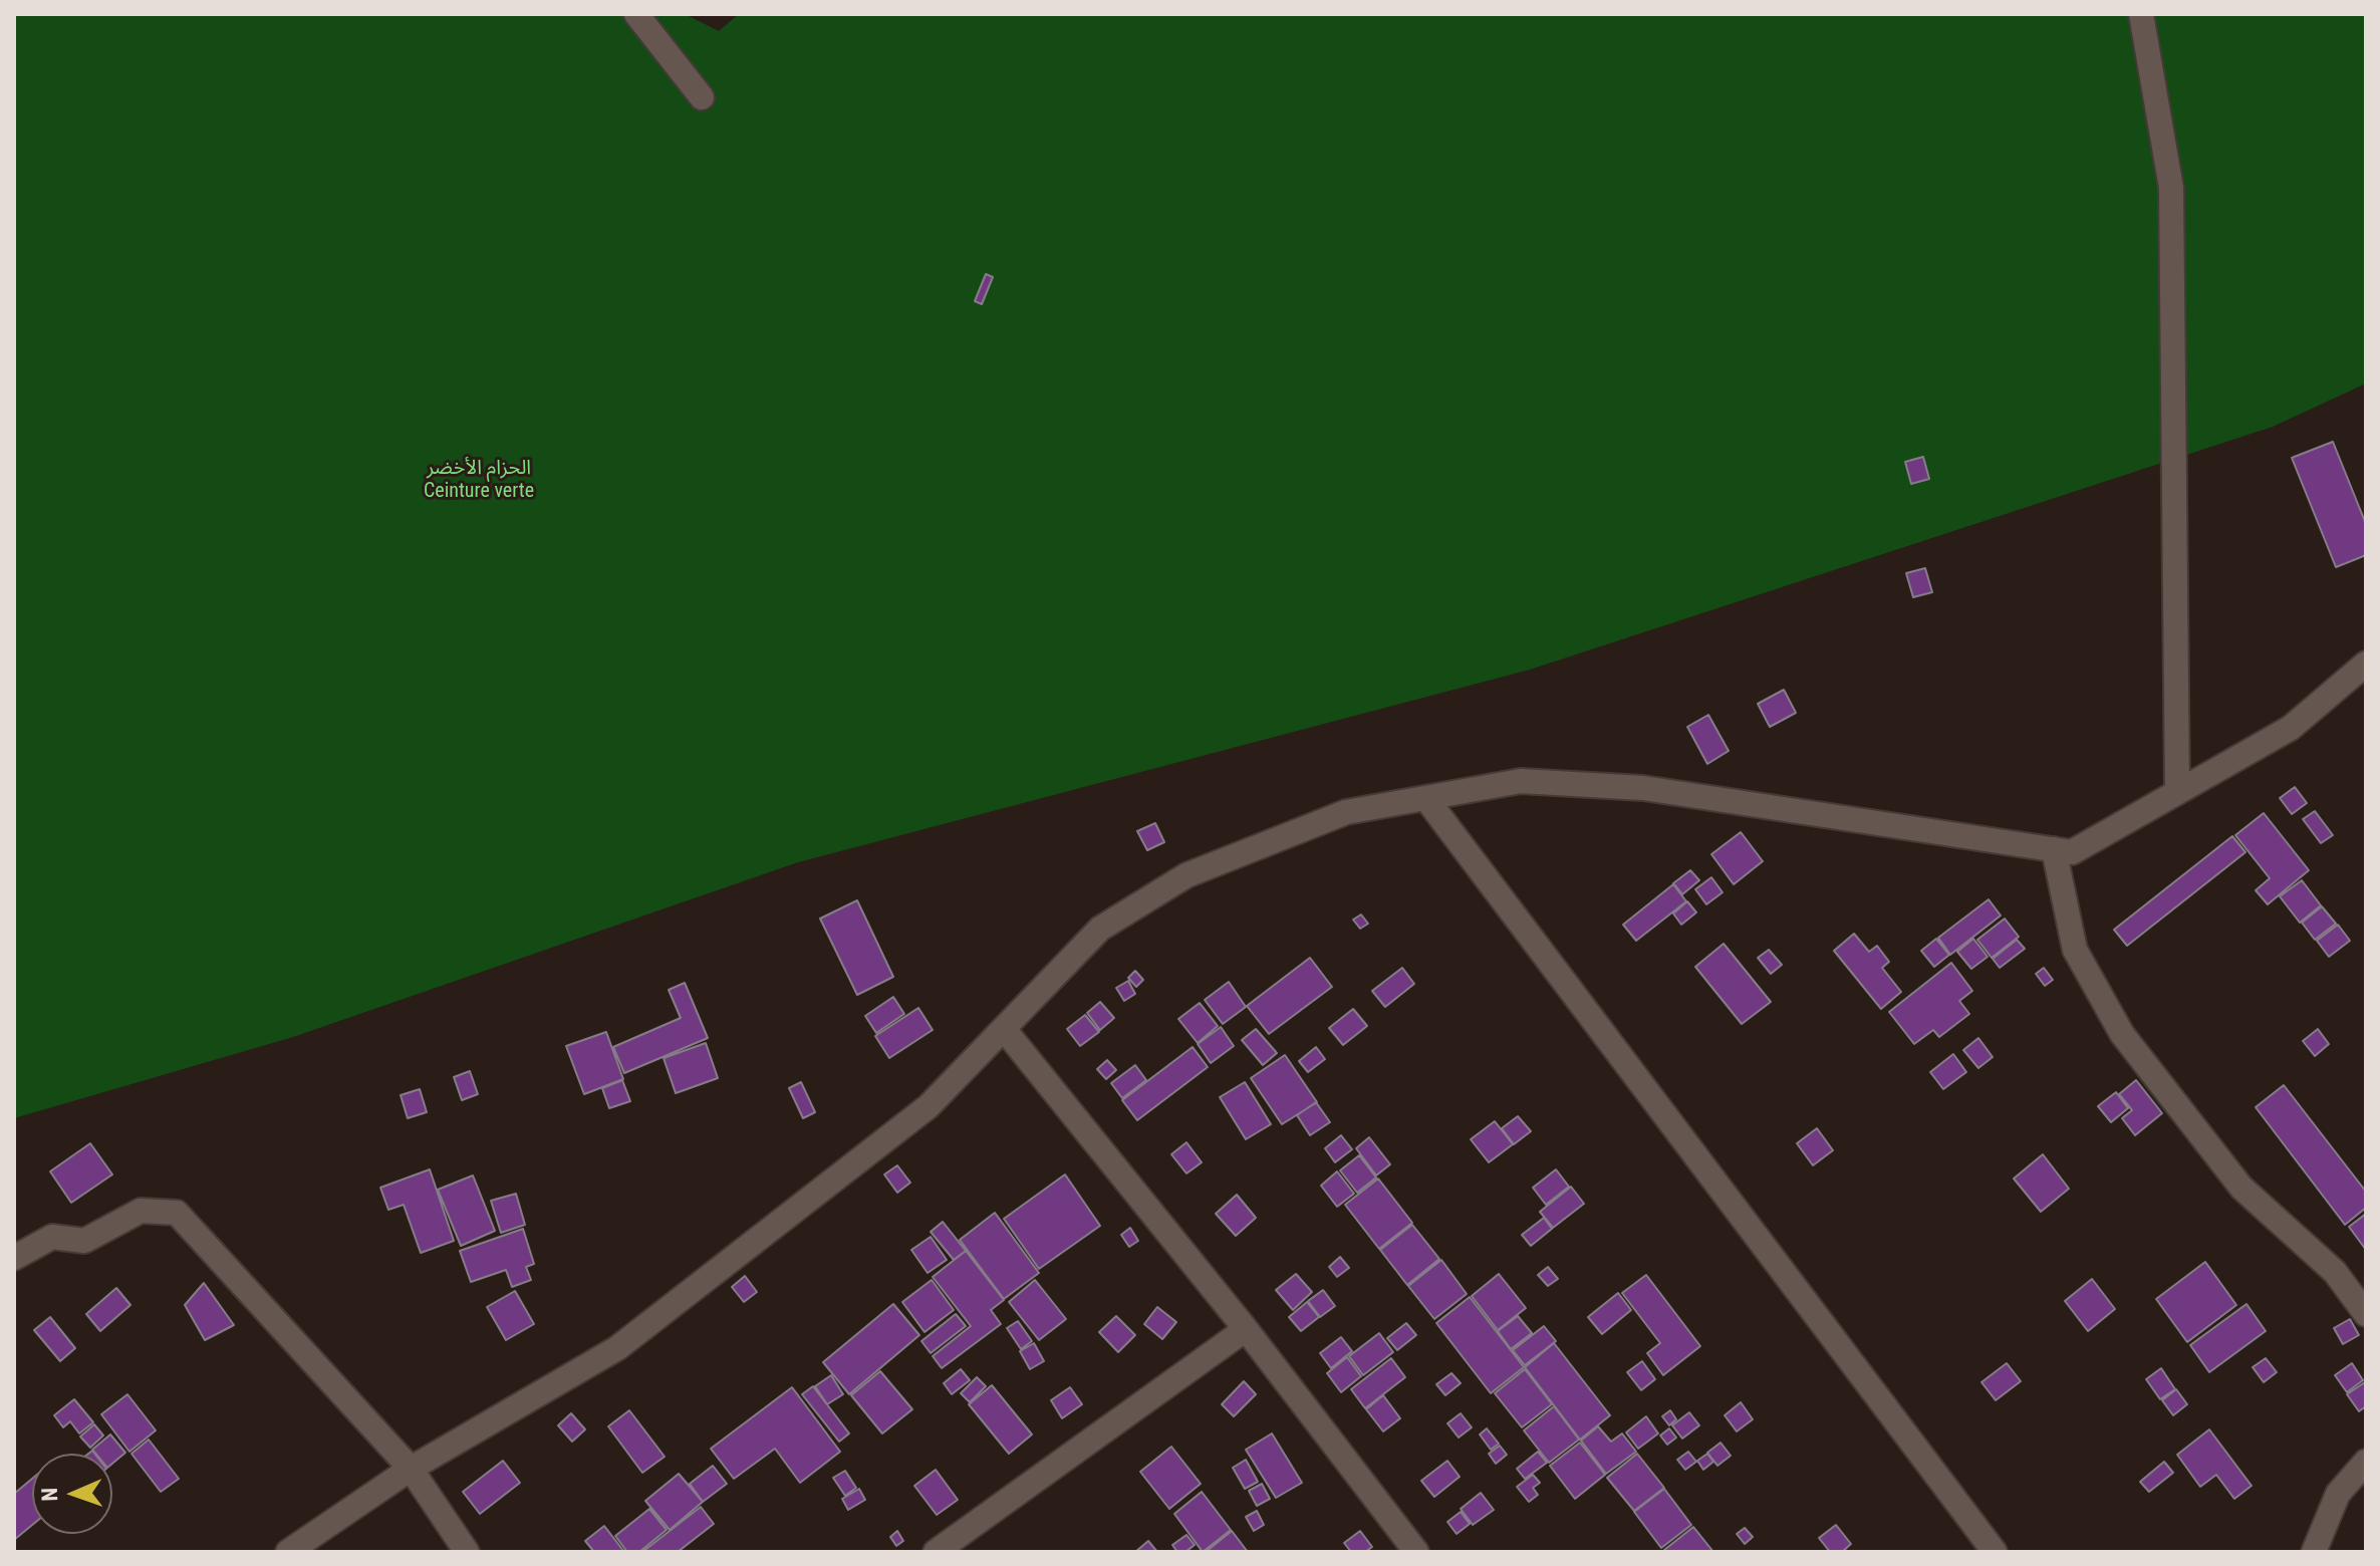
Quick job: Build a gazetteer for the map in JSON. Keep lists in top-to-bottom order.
{
  "parks": ["الحزام الأخضر Ceinture verte"],
  "north": "left"
}
